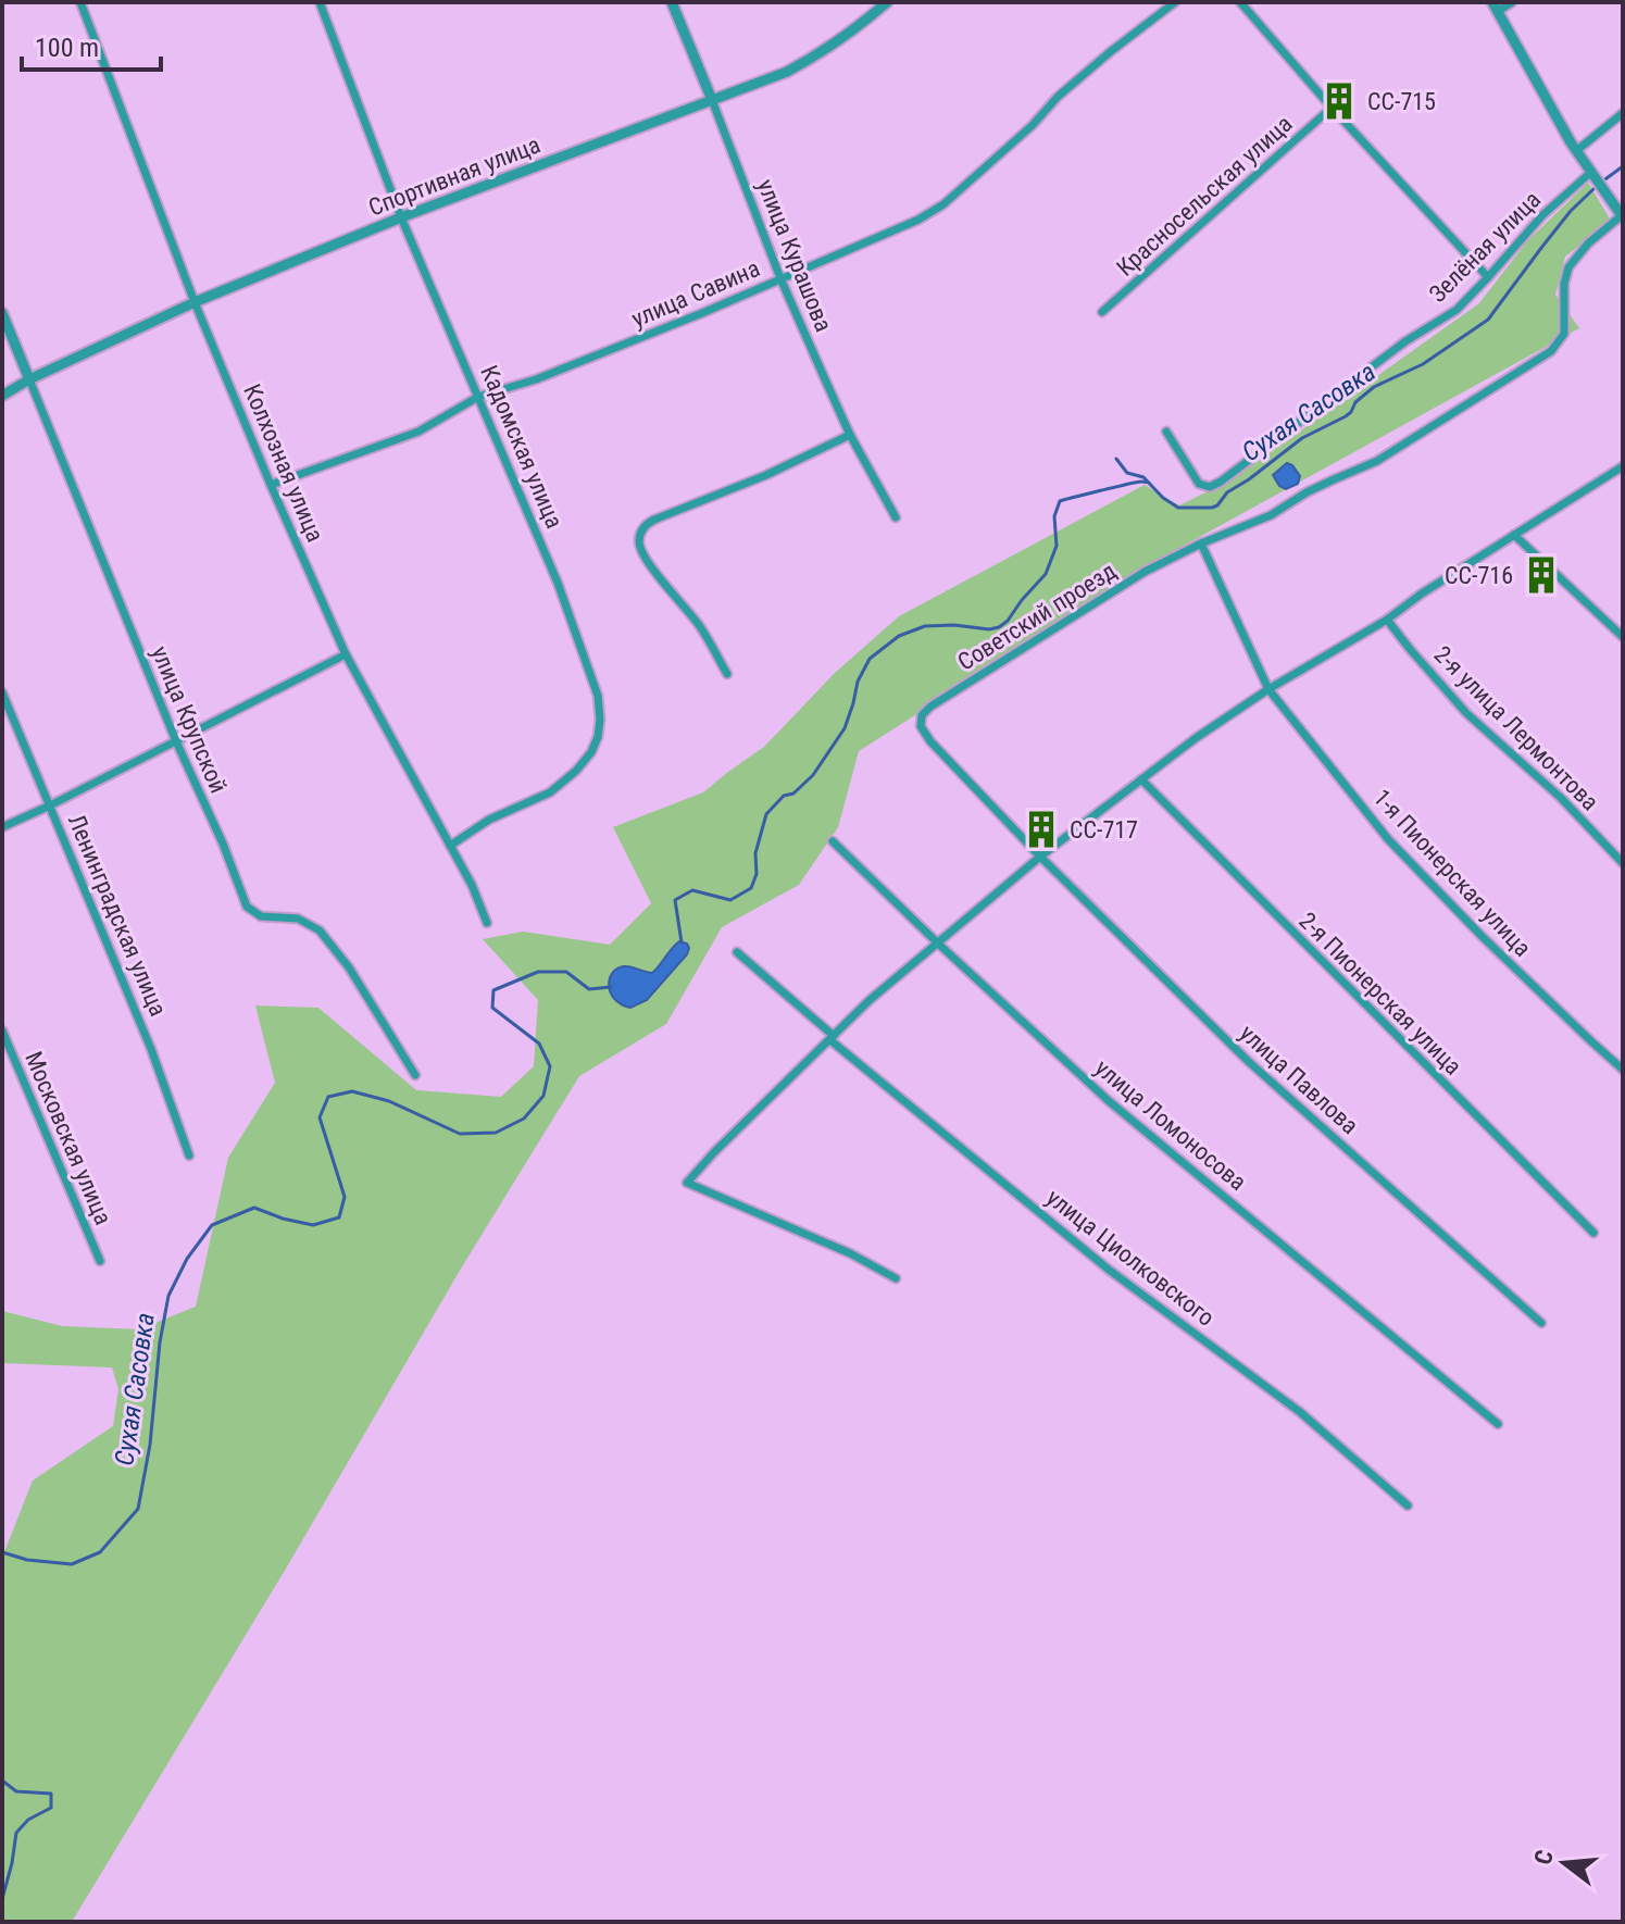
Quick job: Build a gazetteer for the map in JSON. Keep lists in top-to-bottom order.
{
  "streets": {
    "street": [
      "Спортивная улица",
      "Красносельская улица",
      "Зелёная улица",
      "улица Курашова",
      "улица Савина",
      "Кадомская улица",
      "Колхозная улица",
      "Советский проезд",
      "улица Крупской",
      "2-я улица Лермонтова",
      "1-я Пионерская улица",
      "Ленинградская улица",
      "2-я Пионерская улица",
      "улица Павлова",
      "улица Ломоносова",
      "Московская улица",
      "улица Циолковского"
    ]
  },
  "crossings": [
    ["Спортивная улица", "улица Курашова"],
    ["Спортивная улица", "Кадомская улица"],
    ["Спортивная улица", "Колхозная улица"],
    ["Спортивная улица", "улица Крупской"],
    ["улица Курашова", "улица Савина"],
    ["улица Савина", "Кадомская улица"],
    ["улица Савина", "Колхозная улица"],
    ["Кадомская улица", "Колхозная улица"],
    ["Советский проезд", "улица Павлова"]
  ],
  "water": ["Сухая Сасовка"],
  "places": {
    "building": ["СС-715", "СС-716", "СС-717"]
  },
  "scale_bar": "100 m",
  "north": "left"
}
